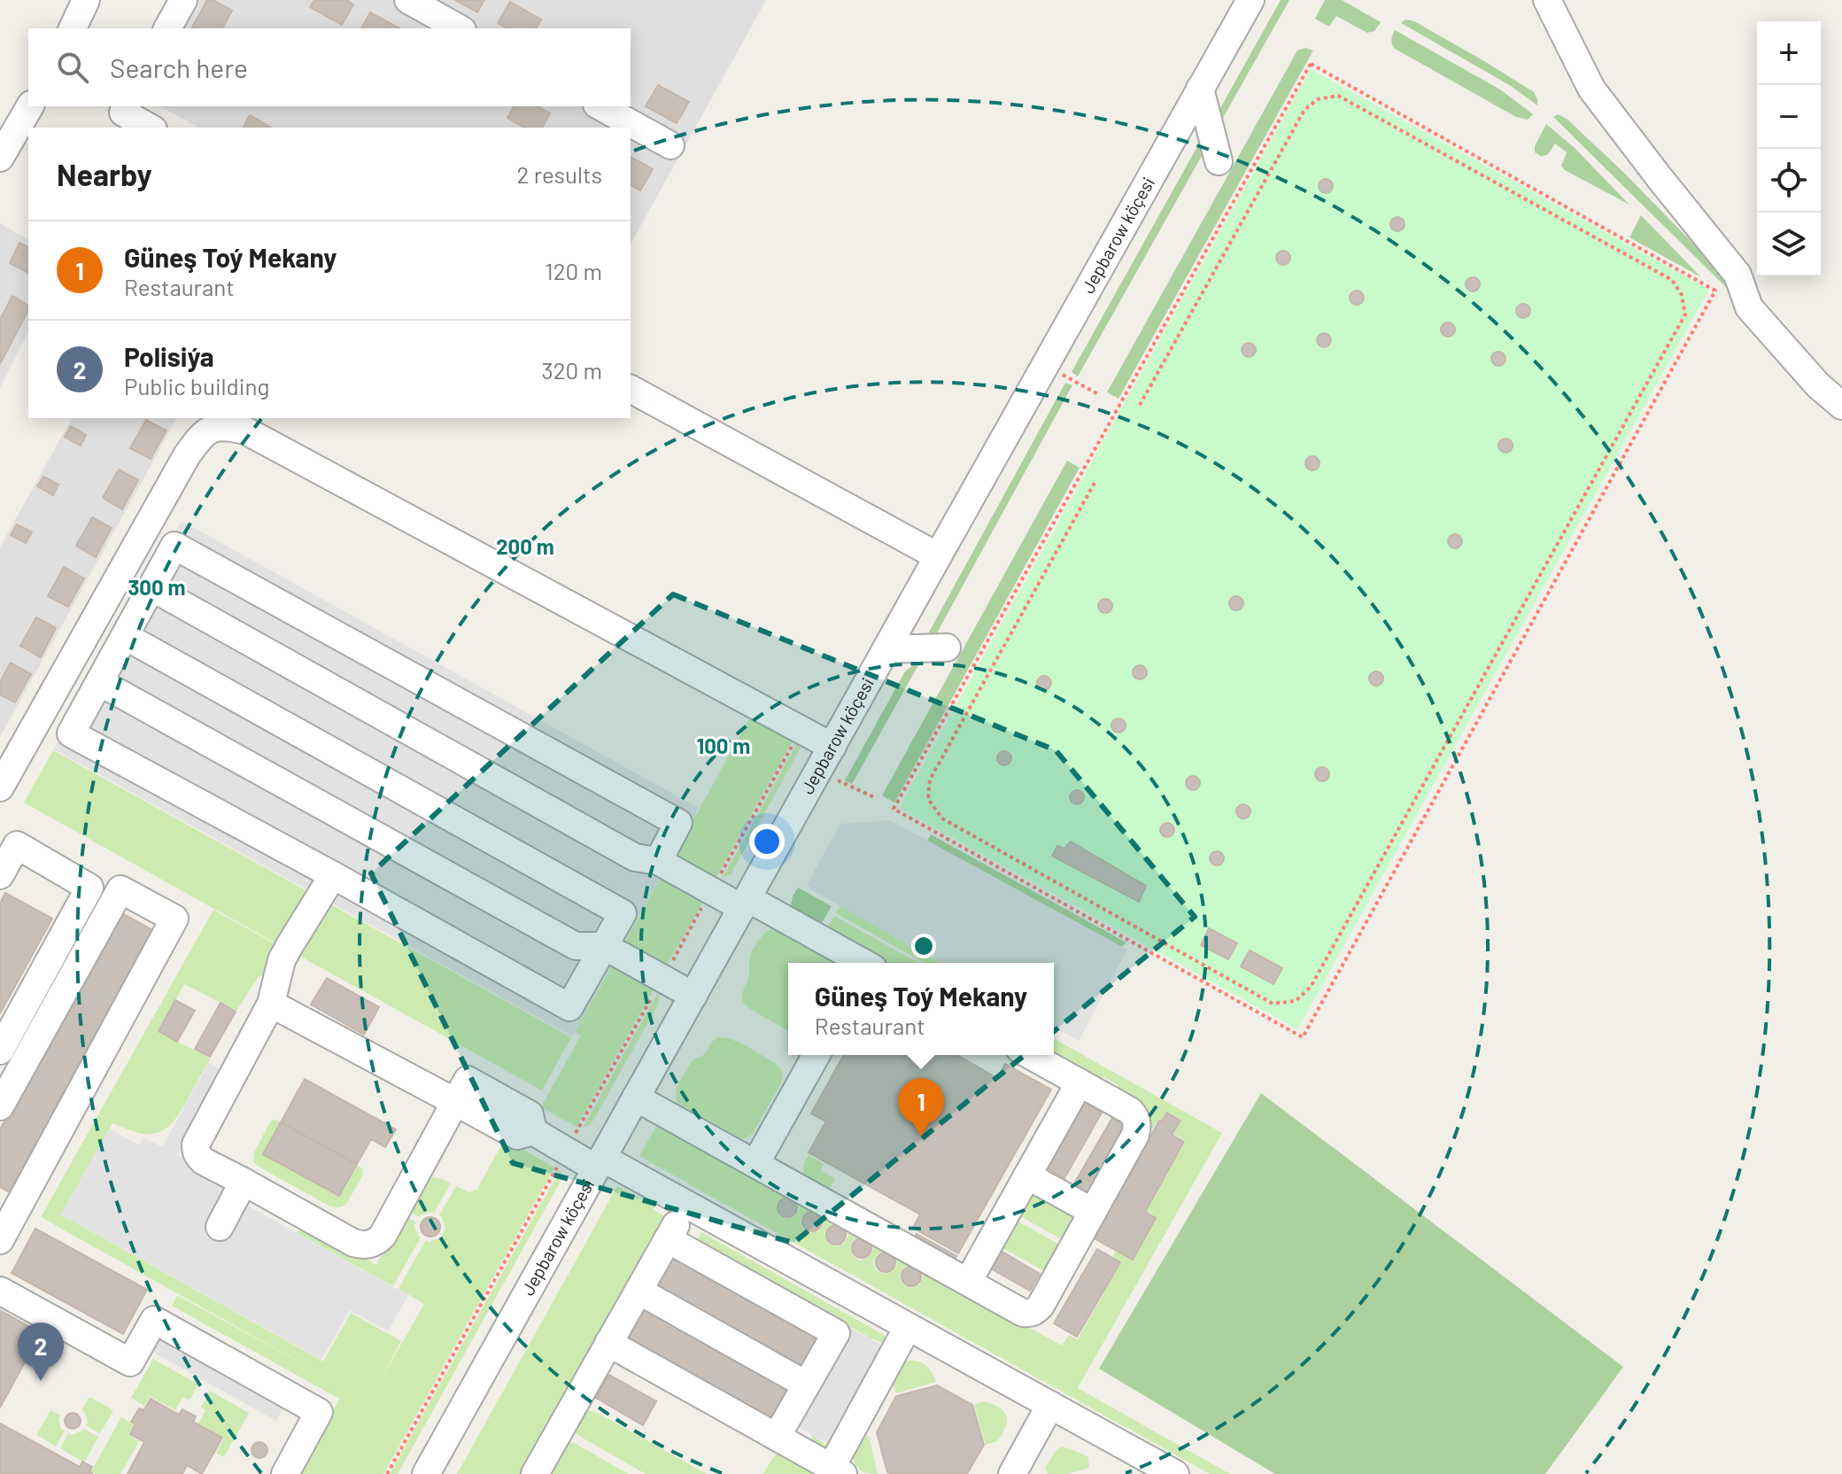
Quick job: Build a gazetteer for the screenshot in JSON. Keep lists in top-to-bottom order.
{
  "streets": {
    "street": ["Jepbarow köçesi"]
  },
  "page": {
    "map_buttons": ["+", "−"],
    "search": "Search here",
    "heading": ["Nearby", "2 results"],
    "list": [
      {
        "mark": "1",
        "name": "Güneş Toý Mekany",
        "note": "Restaurant",
        "value": "120 m"
      },
      {
        "mark": "2",
        "name": "Polisiýa",
        "note": "Public building",
        "value": "320 m"
      }
    ],
    "popup": ["Güneş Toý Mekany", "Restaurant"],
    "pins": ["1", "2"]
  },
  "rings": ["200 m", "300 m", "100 m"]
}
